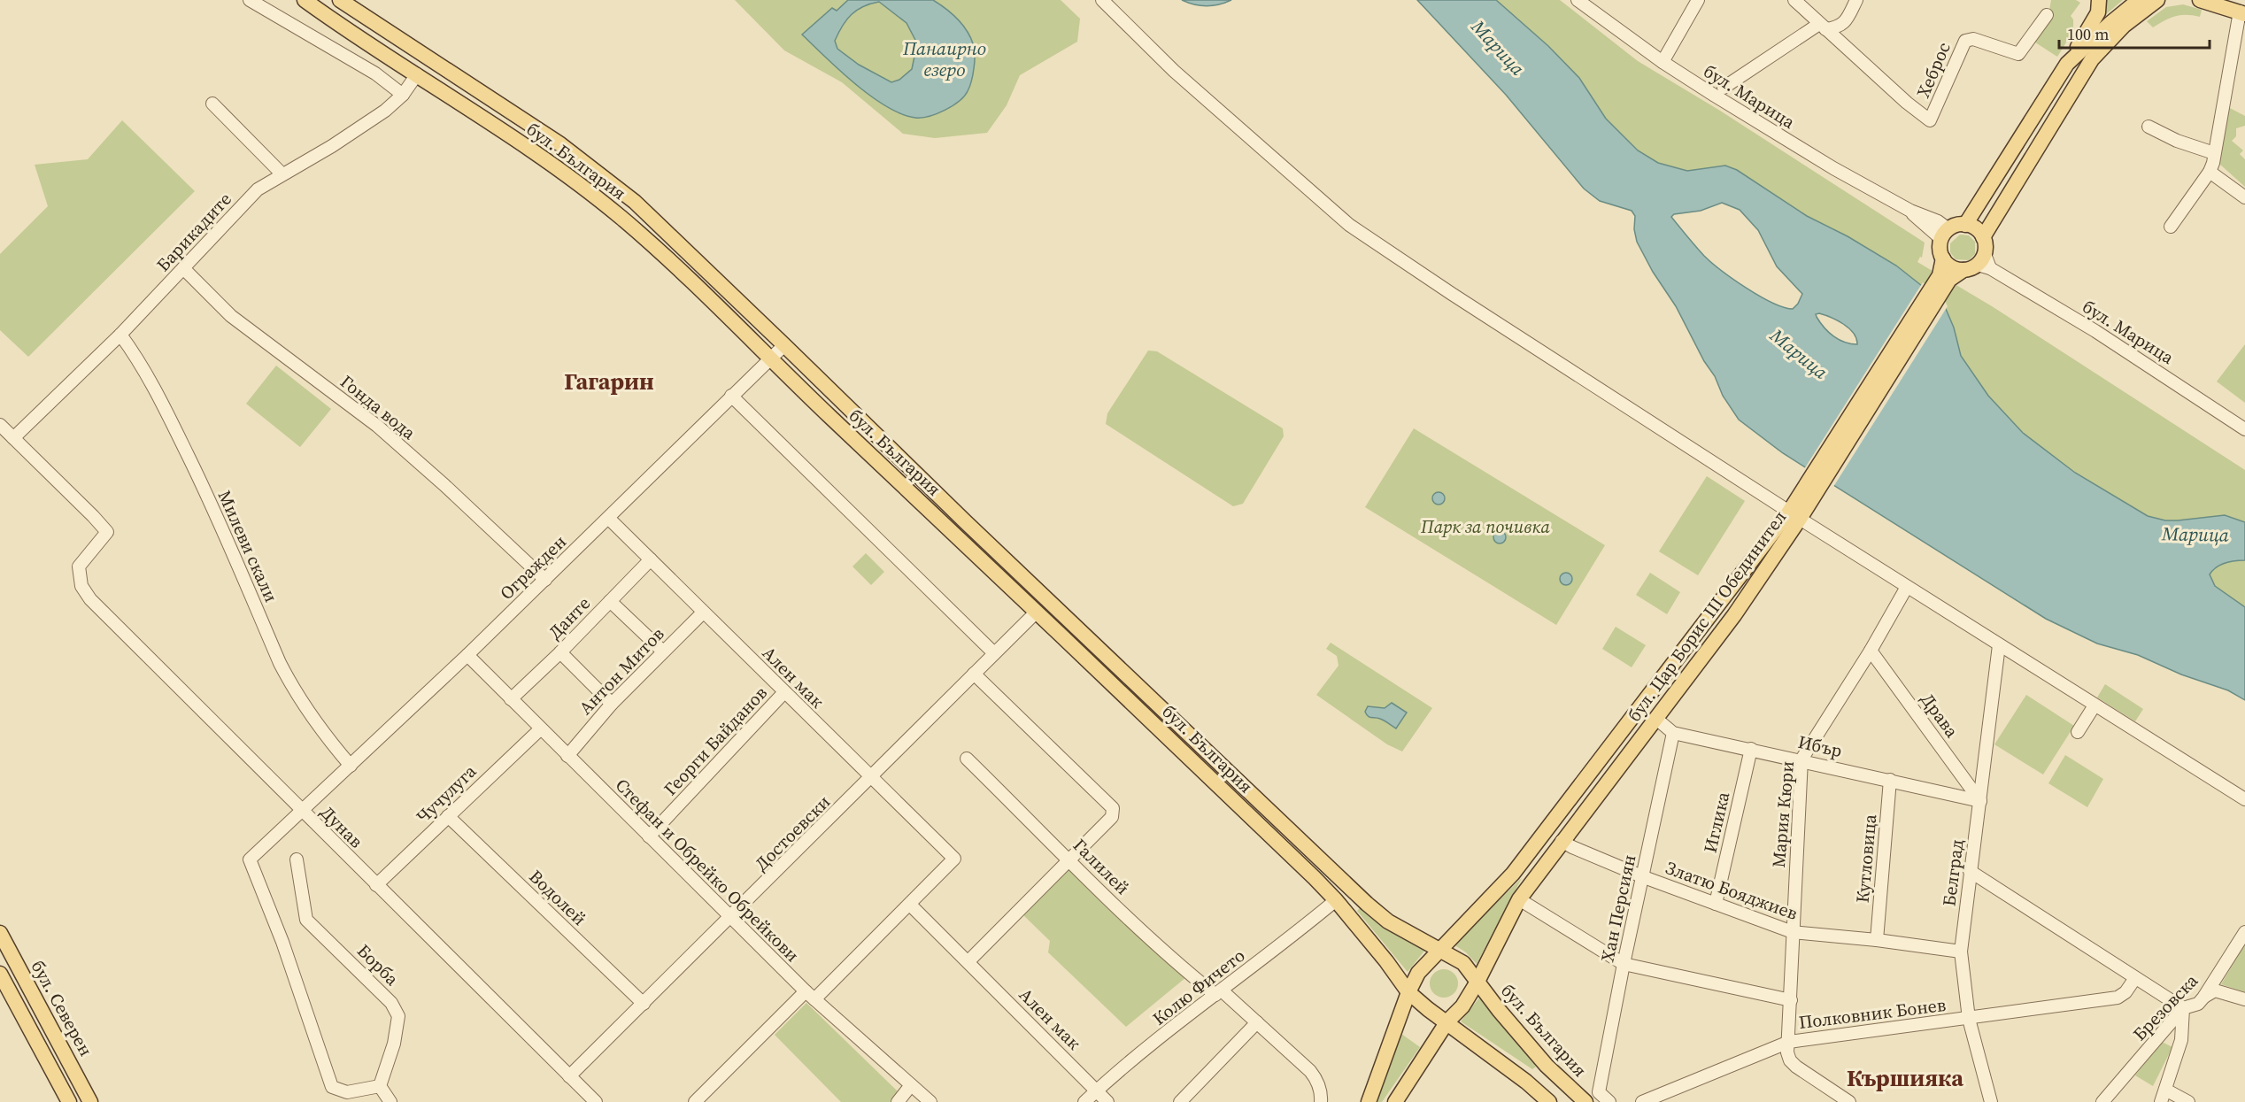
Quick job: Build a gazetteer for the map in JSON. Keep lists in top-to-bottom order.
{
  "streets": {
    "main road": ["бул. България", "бул. Цар Борис III Обединител", "бул. Северен"],
    "street": [
      "Хеброс",
      "бул. Марица",
      "Барикадите",
      "Гонда вода",
      "Милеви скали",
      "Огражден",
      "Данте",
      "Антон Митов",
      "Ален мак",
      "Драва",
      "Георги Байданов",
      "Ибър",
      "Чучулуга",
      "Мария Кюри",
      "Иглика",
      "Дунав",
      "Достоевски",
      "Кутловица",
      "Галилей",
      "Стефан и Обрейко Обрейкови",
      "Белград",
      "Златю Бояджиев",
      "Водолей",
      "Хан Персиян",
      "Борба",
      "Колю Фичето",
      "Брезовска",
      "Полковник Бонев"
    ]
  },
  "crossings": [
    ["бул. Марица", "бул. Цар Борис III Обединител"],
    ["бул. България", "Барикадите"],
    ["бул. България", "Огражден"],
    ["бул. България", "бул. Цар Борис III Обединител"],
    ["бул. България", "Достоевски"],
    ["бул. България", "Колю Фичето"],
    ["Барикадите", "Гонда вода"],
    ["Барикадите", "Милеви скали"],
    ["Барикадите", "Дунав"],
    ["Гонда вода", "Огражден"],
    ["Милеви скали", "Огражден"],
    ["Огражден", "Ален мак"],
    ["Огражден", "Дунав"],
    ["Огражден", "Стефан и Обрейко Обрейкови"],
    ["бул. Цар Борис III Обединител", "Ибър"],
    ["бул. Цар Борис III Обединител", "Златю Бояджиев"],
    ["Данте", "Ален мак"],
    ["Данте", "Стефан и Обрейко Обрейкови"],
    ["Антон Митов", "Ален мак"],
    ["Антон Митов", "Стефан и Обрейко Обрейкови"],
    ["Ален мак", "Георги Байданов"],
    ["Ален мак", "Достоевски"],
    ["Ален мак", "Колю Фичето"],
    ["Драва", "Ибър"],
    ["Драва", "Мария Кюри"],
    ["Драва", "Белград"],
    ["Георги Байданов", "Стефан и Обрейко Обрейкови"],
    ["Ибър", "Мария Кюри"],
    ["Ибър", "Иглика"],
    ["Ибър", "Кутловица"],
    ["Ибър", "Белград"],
    ["Ибър", "Хан Персиян"],
    ["Чучулуга", "Дунав"],
    ["Чучулуга", "Стефан и Обрейко Обрейкови"],
    ["Чучулуга", "Водолей"],
    ["Мария Кюри", "Златю Бояджиев"],
    ["Мария Кюри", "Полковник Бонев"],
    ["Иглика", "Златю Бояджиев"],
    ["Дунав", "Достоевски"],
    ["Достоевски", "Стефан и Обрейко Обрейкови"],
    ["Достоевски", "Водолей"],
    ["Кутловица", "Златю Бояджиев"],
    ["Галилей", "Колю Фичето"],
    ["Белград", "Златю Бояджиев"],
    ["Белград", "Полковник Бонев"],
    ["Златю Бояджиев", "Хан Персиян"]
  ],
  "districts": ["Гагарин", "Кършияка"],
  "water": ["Марица", "Панаирно езеро"],
  "parks": ["Парк за почивка"],
  "scale_bar": "100 m"
}
